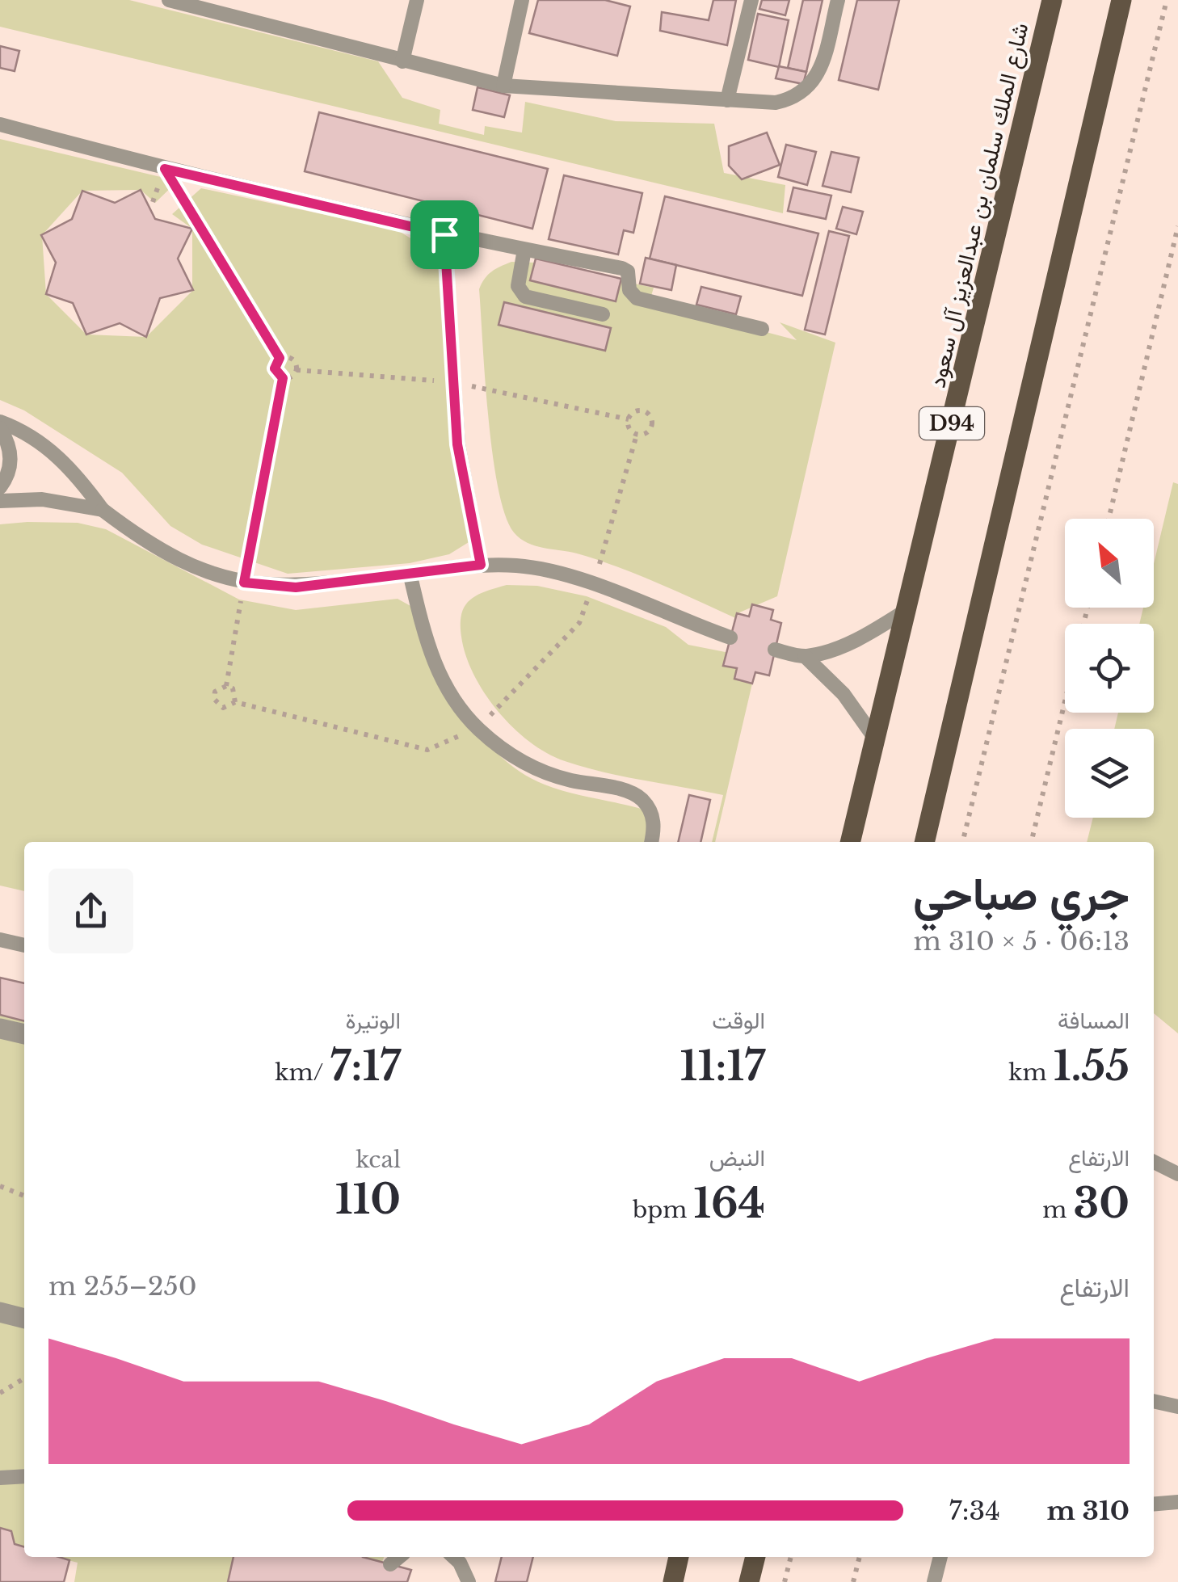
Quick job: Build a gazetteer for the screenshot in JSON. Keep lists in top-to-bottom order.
{
  "streets": {
    "main road": ["شارع الملك سلمان بن عبدالعزيز آل سعود", "D94"]
  },
  "north": "top left",
  "page": {
    "heading": ["جري صباحي", "06:13 · 5 × 310 m"],
    "stats": [
      ["المسافة", "1.55 km"],
      ["الوقت", "11:17"],
      ["الوتيرة", "7:17 /km"],
      ["الارتفاع", "30 m"],
      ["النبض", "164 bpm"],
      ["kcal", "110"]
    ],
    "chart": ["الارتفاع", "250–255 m"],
    "list": [
      {
        "name": "310 m",
        "note": "7:34"
      }
    ]
  }
}
